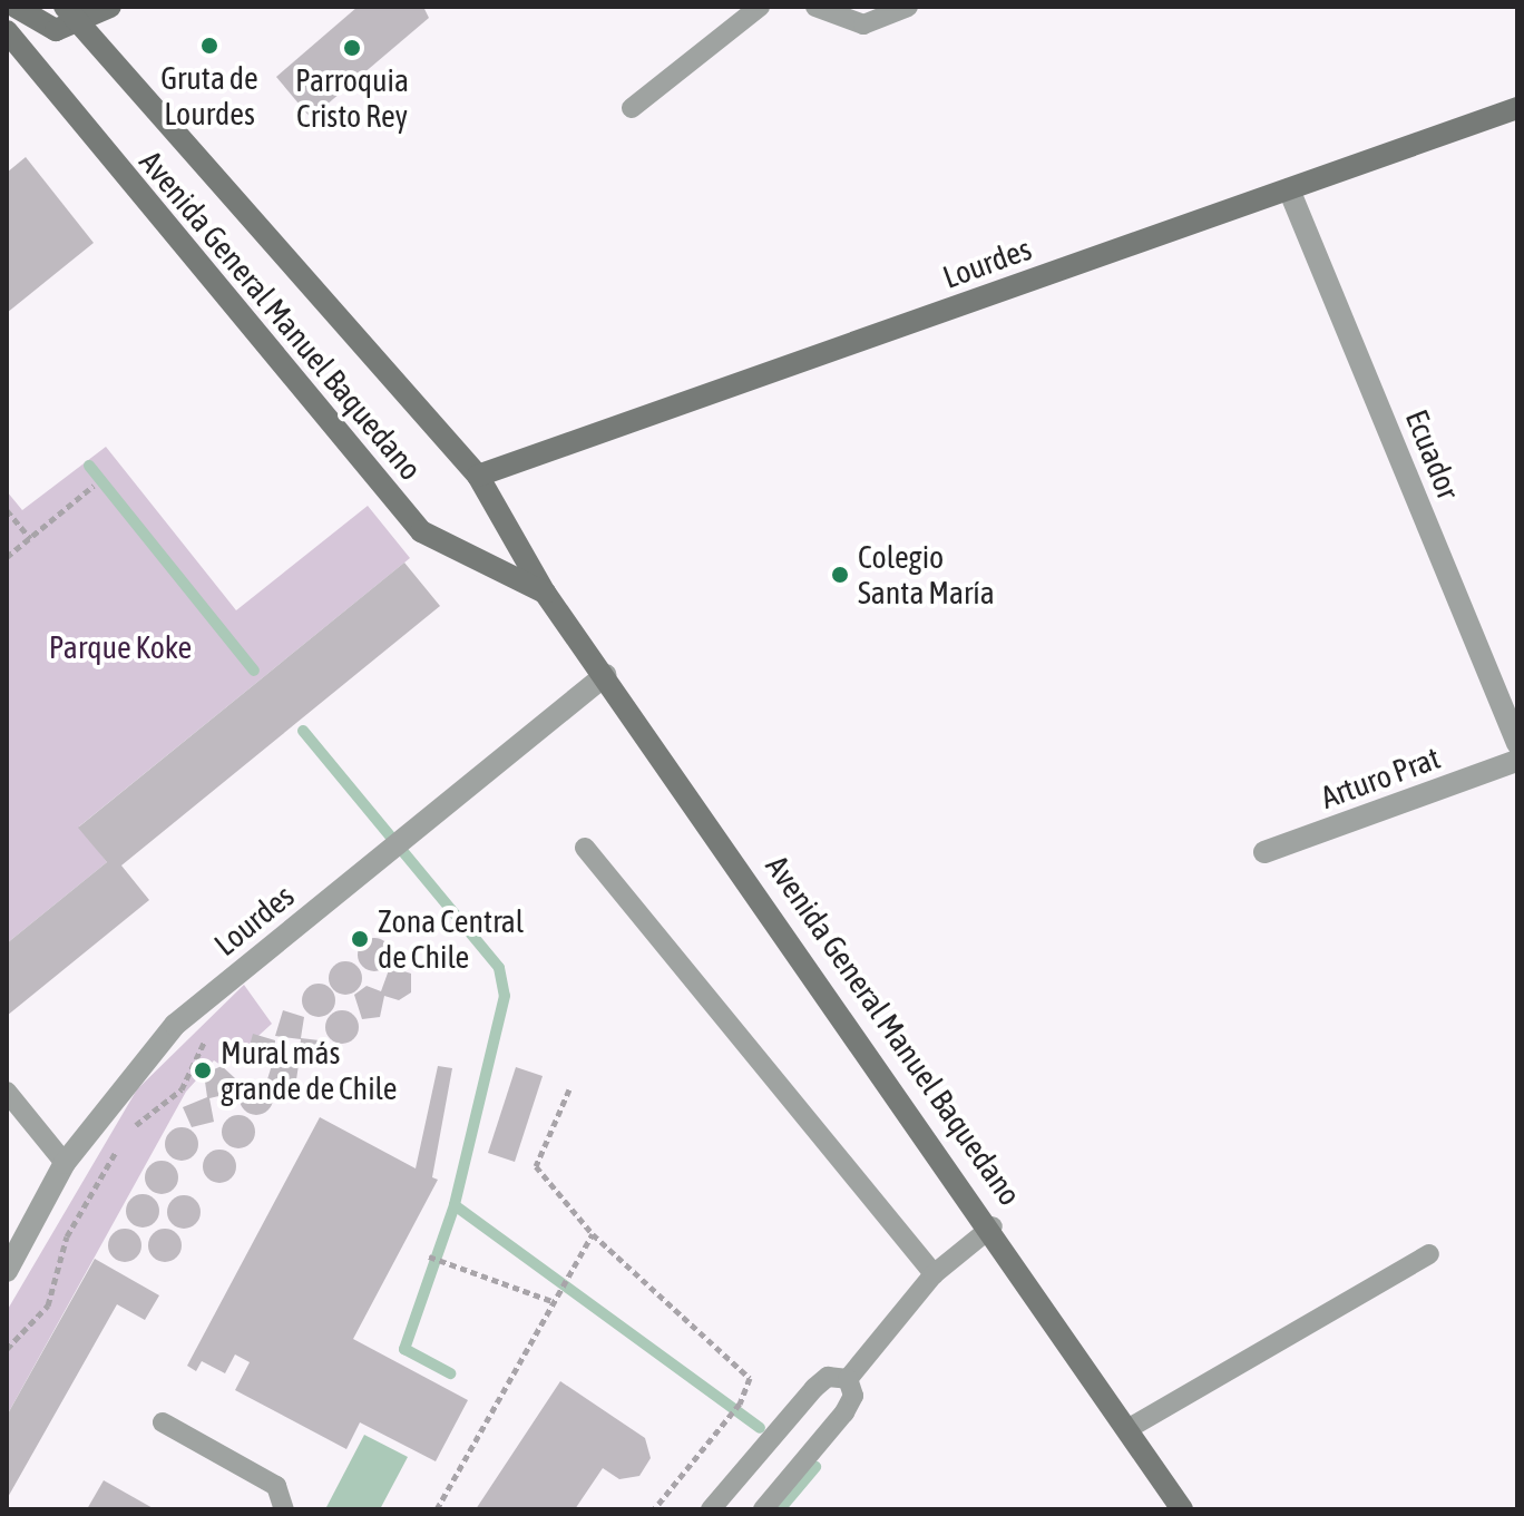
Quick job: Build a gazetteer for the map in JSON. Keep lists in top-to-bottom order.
{
  "streets": {
    "main road": ["Lourdes", "Avenida General Manuel Baquedano"],
    "street": ["Ecuador", "Arturo Prat"]
  },
  "crossings": [
    ["Lourdes", "Avenida General Manuel Baquedano"],
    ["Lourdes", "Ecuador"]
  ],
  "parks": ["Parque Koke"],
  "places": [
    "Gruta de Lourdes",
    "Parroquia Cristo Rey",
    "Colegio Santa María",
    "Zona Central de Chile",
    "Mural más grande de Chile"
  ]
}
